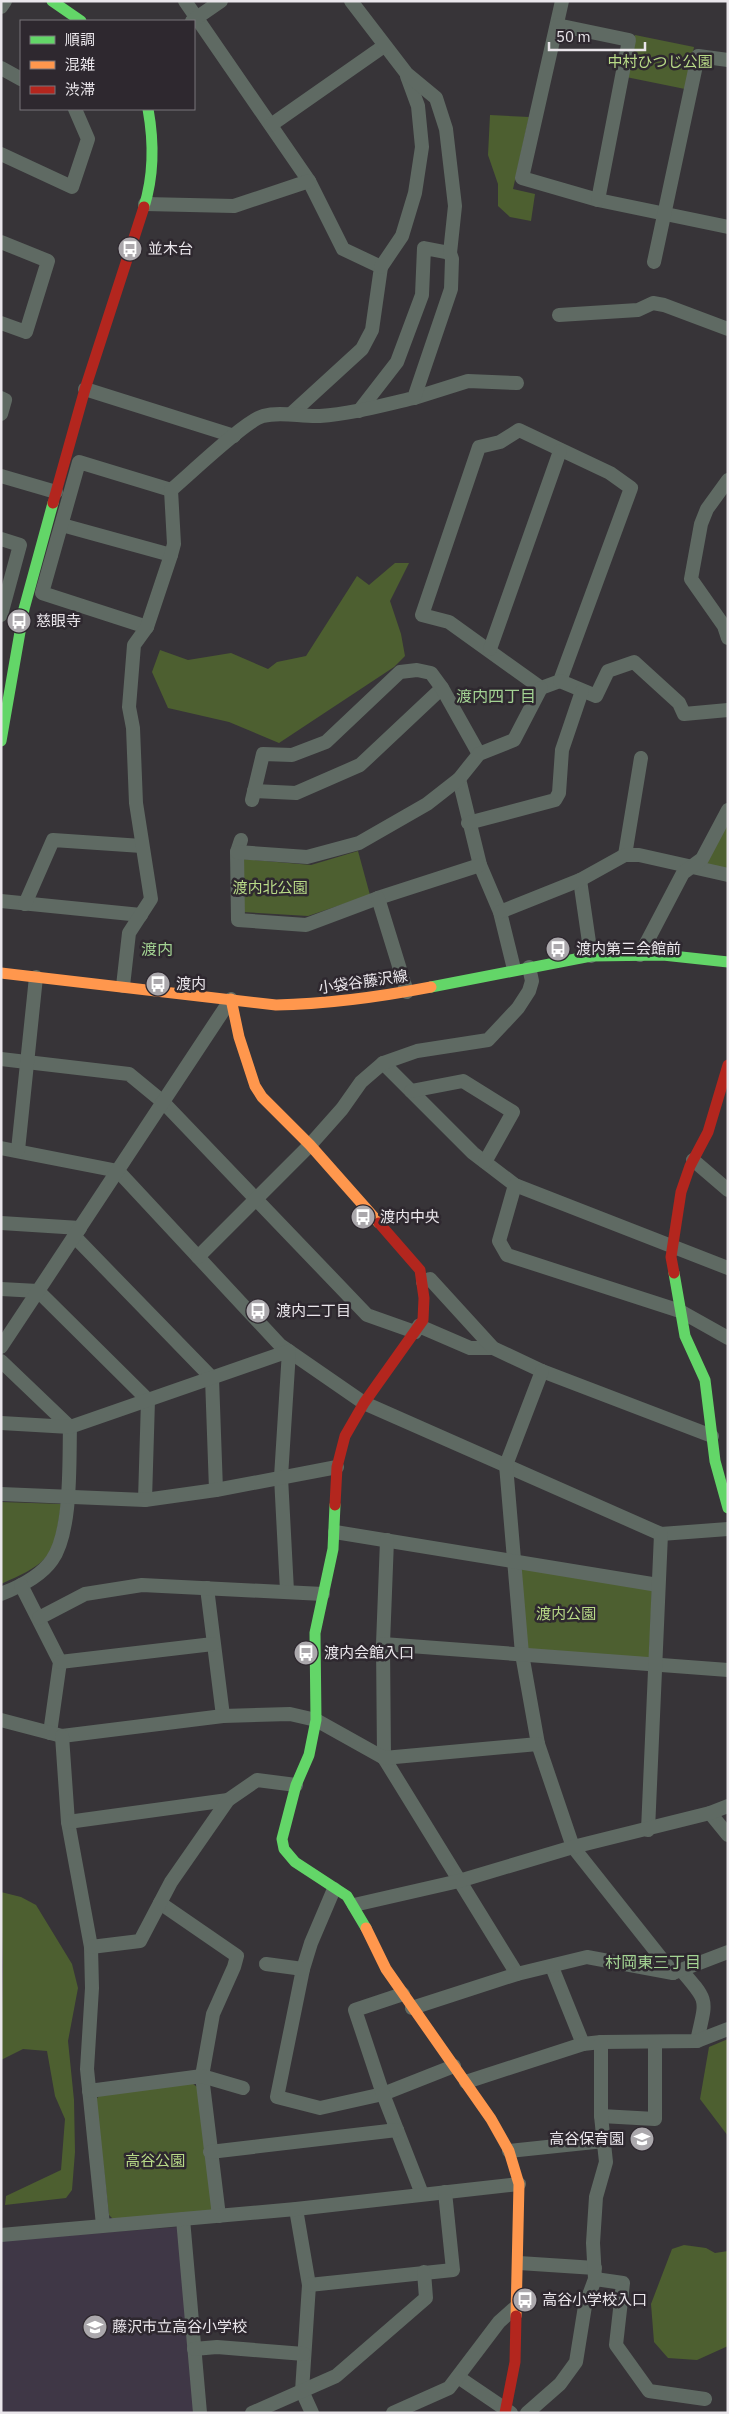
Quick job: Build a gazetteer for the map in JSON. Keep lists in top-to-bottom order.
{
  "streets": {
    "street": ["小袋谷藤沢線"]
  },
  "districts": ["渡内四丁目", "渡内", "村岡東三丁目"],
  "parks": [
    "中村ひつじ公園",
    "渡内北公園",
    "渡内公園",
    "高谷公園"
  ],
  "places": {
    "bus stop": [
      "並木台",
      "慈眼寺",
      "渡内第三会館前",
      "渡内",
      "渡内中央",
      "渡内二丁目",
      "渡内会館入口",
      "高谷小学校入口"
    ],
    "school or university": ["高谷保育園", "藤沢市立高谷小学校"]
  },
  "legend": ["順調", "混雑", "渋滞"],
  "scale_bar": "50 m"
}
